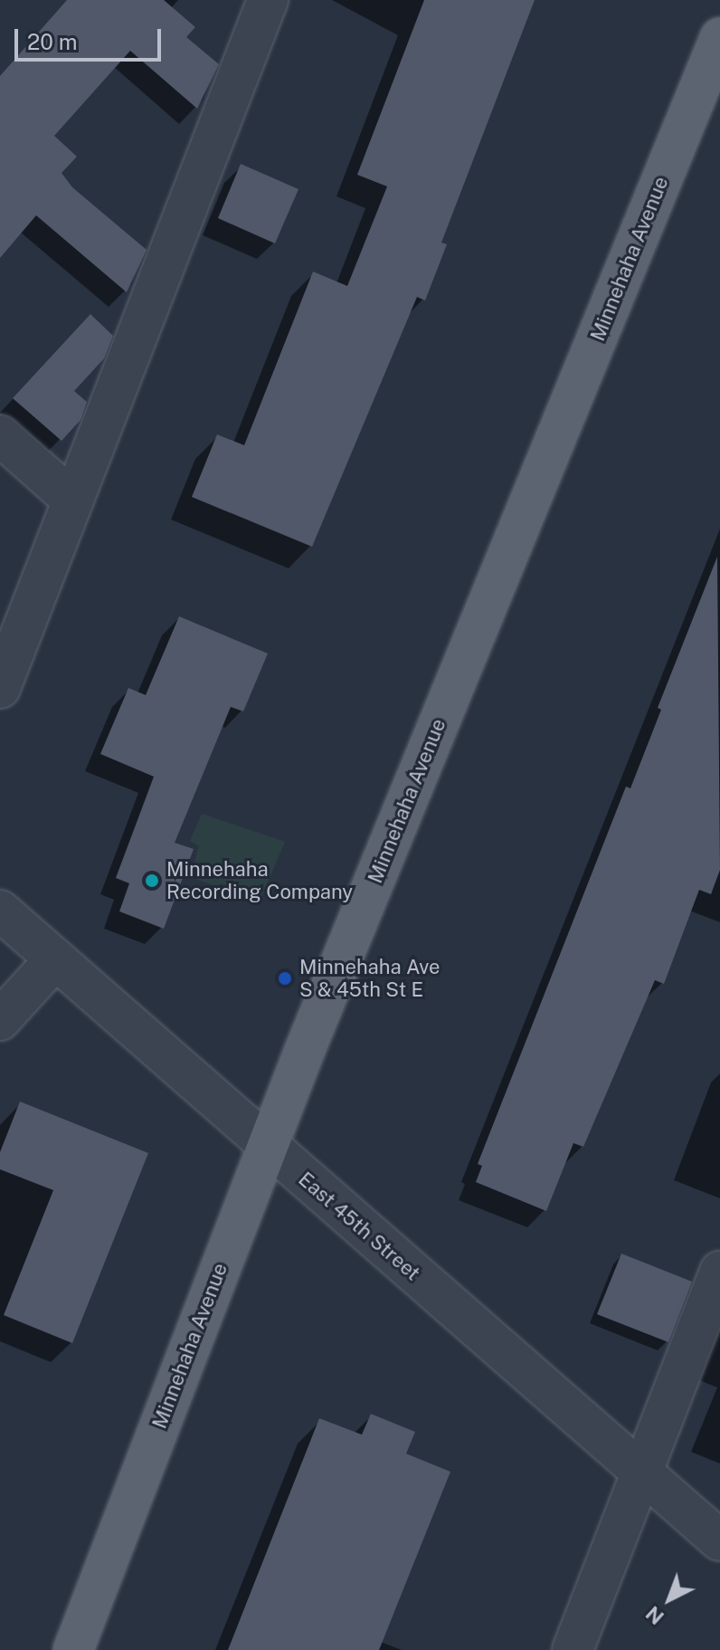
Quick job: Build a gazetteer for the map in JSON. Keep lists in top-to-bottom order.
{
  "streets": {
    "main road": ["Minnehaha Avenue"],
    "street": ["East 45th Street"]
  },
  "crossings": [
    ["Minnehaha Avenue", "East 45th Street"]
  ],
  "places": ["Minnehaha Recording Company", "Minnehaha Ave S & 45th St E"],
  "scale_bar": "20 m",
  "north": "bottom left"
}
